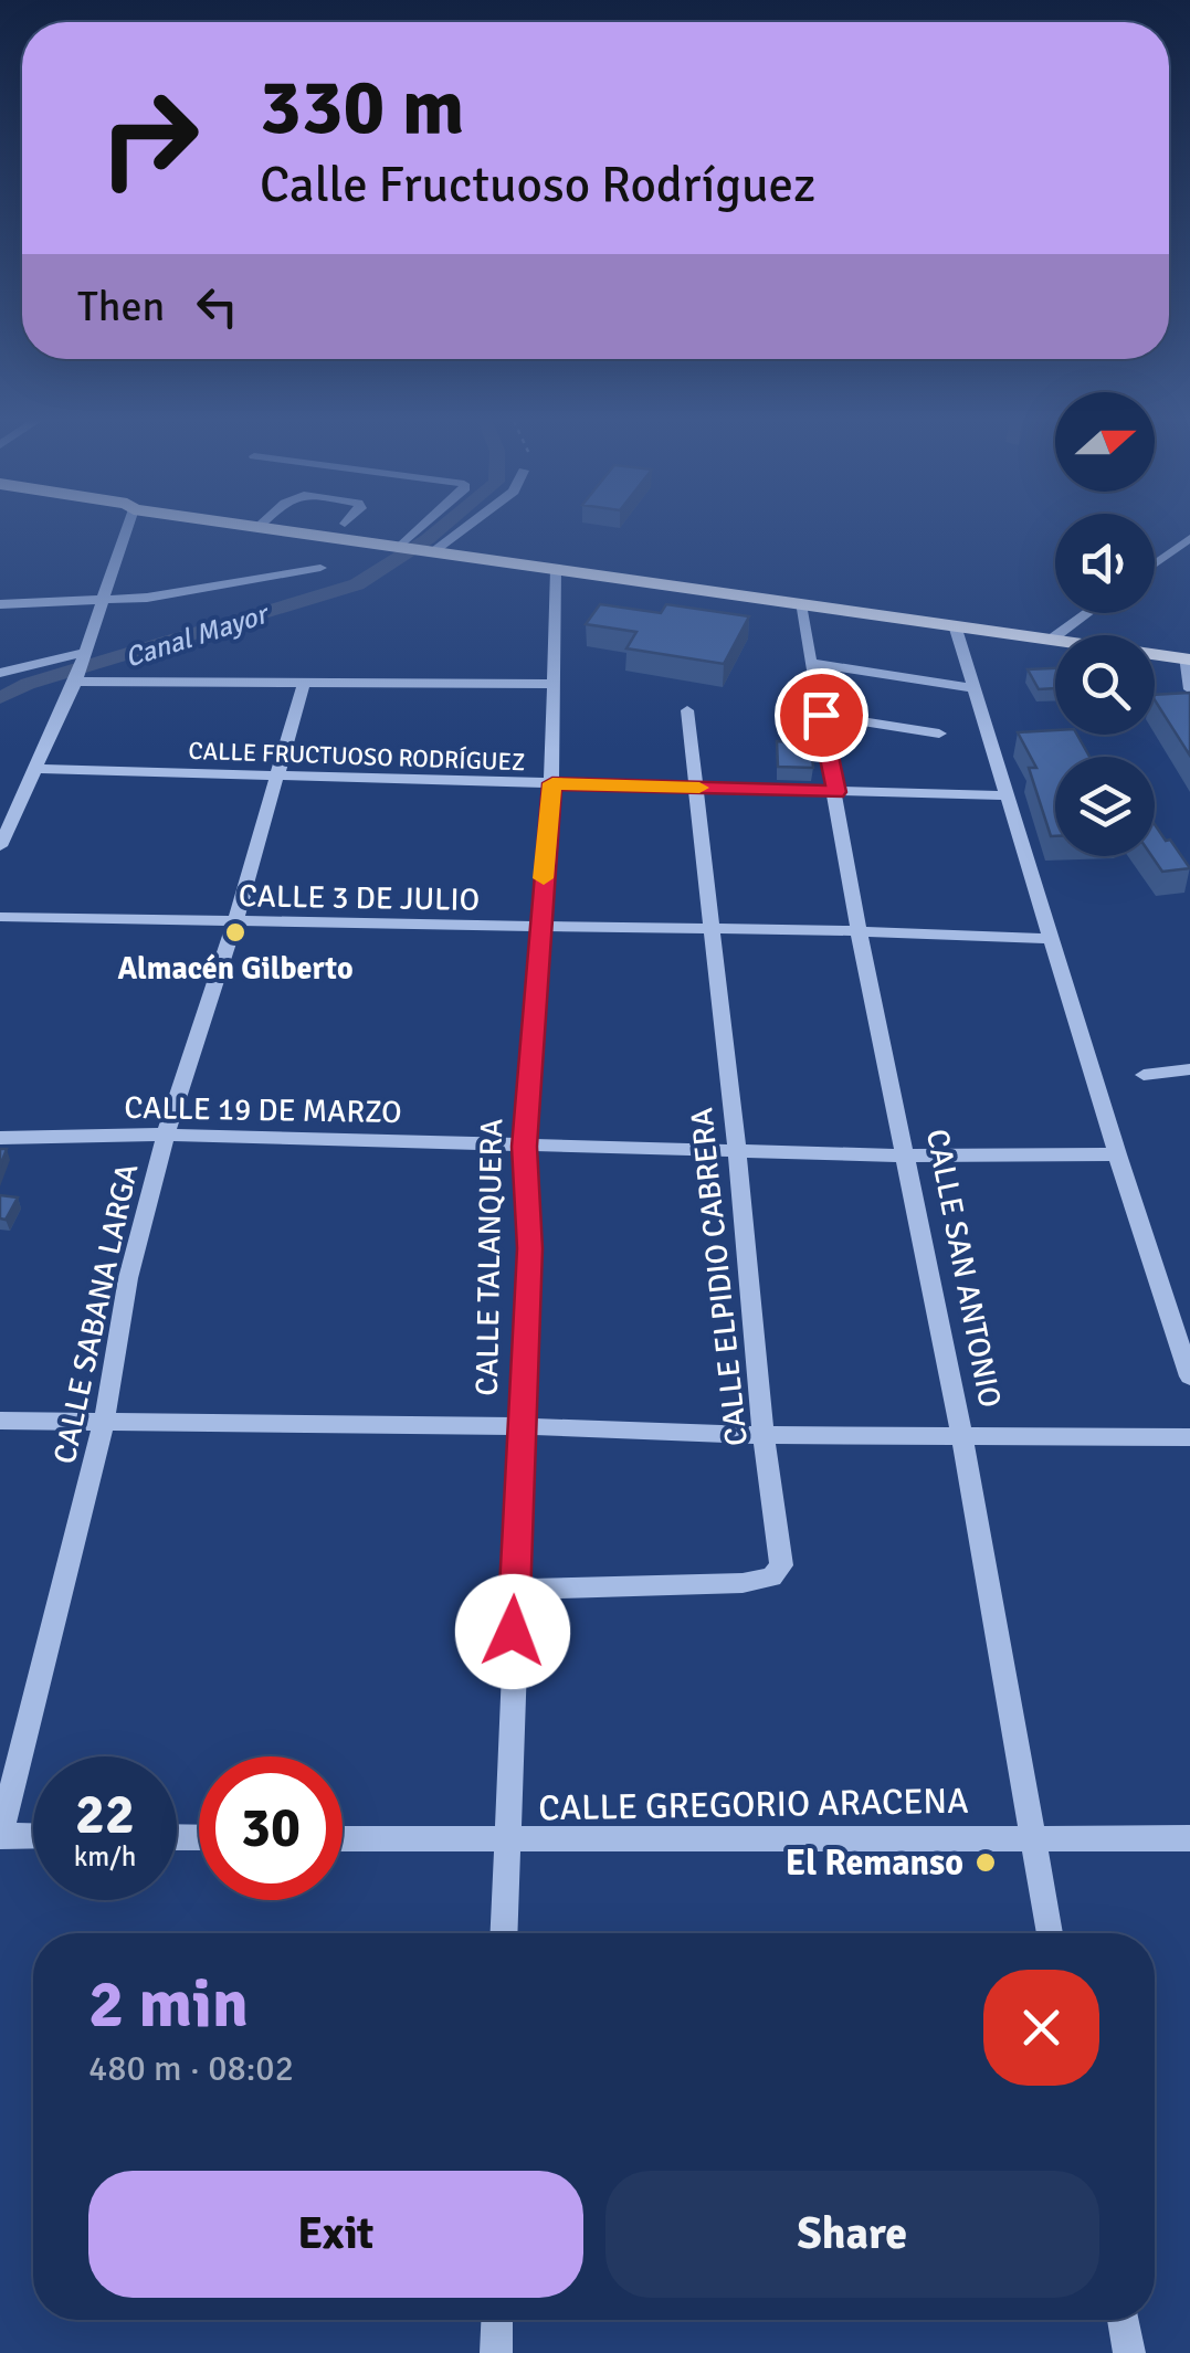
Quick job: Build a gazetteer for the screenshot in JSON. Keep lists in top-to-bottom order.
{
  "streets": {
    "street": [
      "CALLE FRUCTUOSO RODRÍGUEZ",
      "CALLE 3 DE JULIO",
      "CALLE 19 DE MARZO",
      "CALLE TALANQUERA",
      "CALLE SAN ANTONIO",
      "CALLE ELPIDIO CABRERA",
      "CALLE SABANA LARGA",
      "CALLE GREGORIO ARACENA"
    ]
  },
  "crossings": [
    ["CALLE FRUCTUOSO RODRÍGUEZ", "CALLE TALANQUERA"],
    ["CALLE FRUCTUOSO RODRÍGUEZ", "CALLE SAN ANTONIO"],
    ["CALLE FRUCTUOSO RODRÍGUEZ", "CALLE ELPIDIO CABRERA"],
    ["CALLE FRUCTUOSO RODRÍGUEZ", "CALLE SABANA LARGA"],
    ["CALLE 3 DE JULIO", "CALLE TALANQUERA"],
    ["CALLE 3 DE JULIO", "CALLE SAN ANTONIO"],
    ["CALLE 3 DE JULIO", "CALLE ELPIDIO CABRERA"],
    ["CALLE 3 DE JULIO", "CALLE SABANA LARGA"],
    ["CALLE 19 DE MARZO", "CALLE TALANQUERA"],
    ["CALLE 19 DE MARZO", "CALLE SAN ANTONIO"],
    ["CALLE 19 DE MARZO", "CALLE ELPIDIO CABRERA"],
    ["CALLE 19 DE MARZO", "CALLE SABANA LARGA"],
    ["CALLE TALANQUERA", "CALLE ELPIDIO CABRERA"],
    ["CALLE TALANQUERA", "CALLE GREGORIO ARACENA"],
    ["CALLE SAN ANTONIO", "CALLE GREGORIO ARACENA"]
  ],
  "water": ["Canal Mayor"],
  "places": ["Almacén Gilberto", "El Remanso"],
  "north": "right",
  "page": {
    "turn": ["330 m", "Calle Fructuoso Rodríguez"],
    "then": "Then",
    "speed": "22 km/h",
    "limit": "30",
    "heading": ["2 min", "480 m · 08:02"],
    "buttons": ["Exit", "Share"]
  }
}
